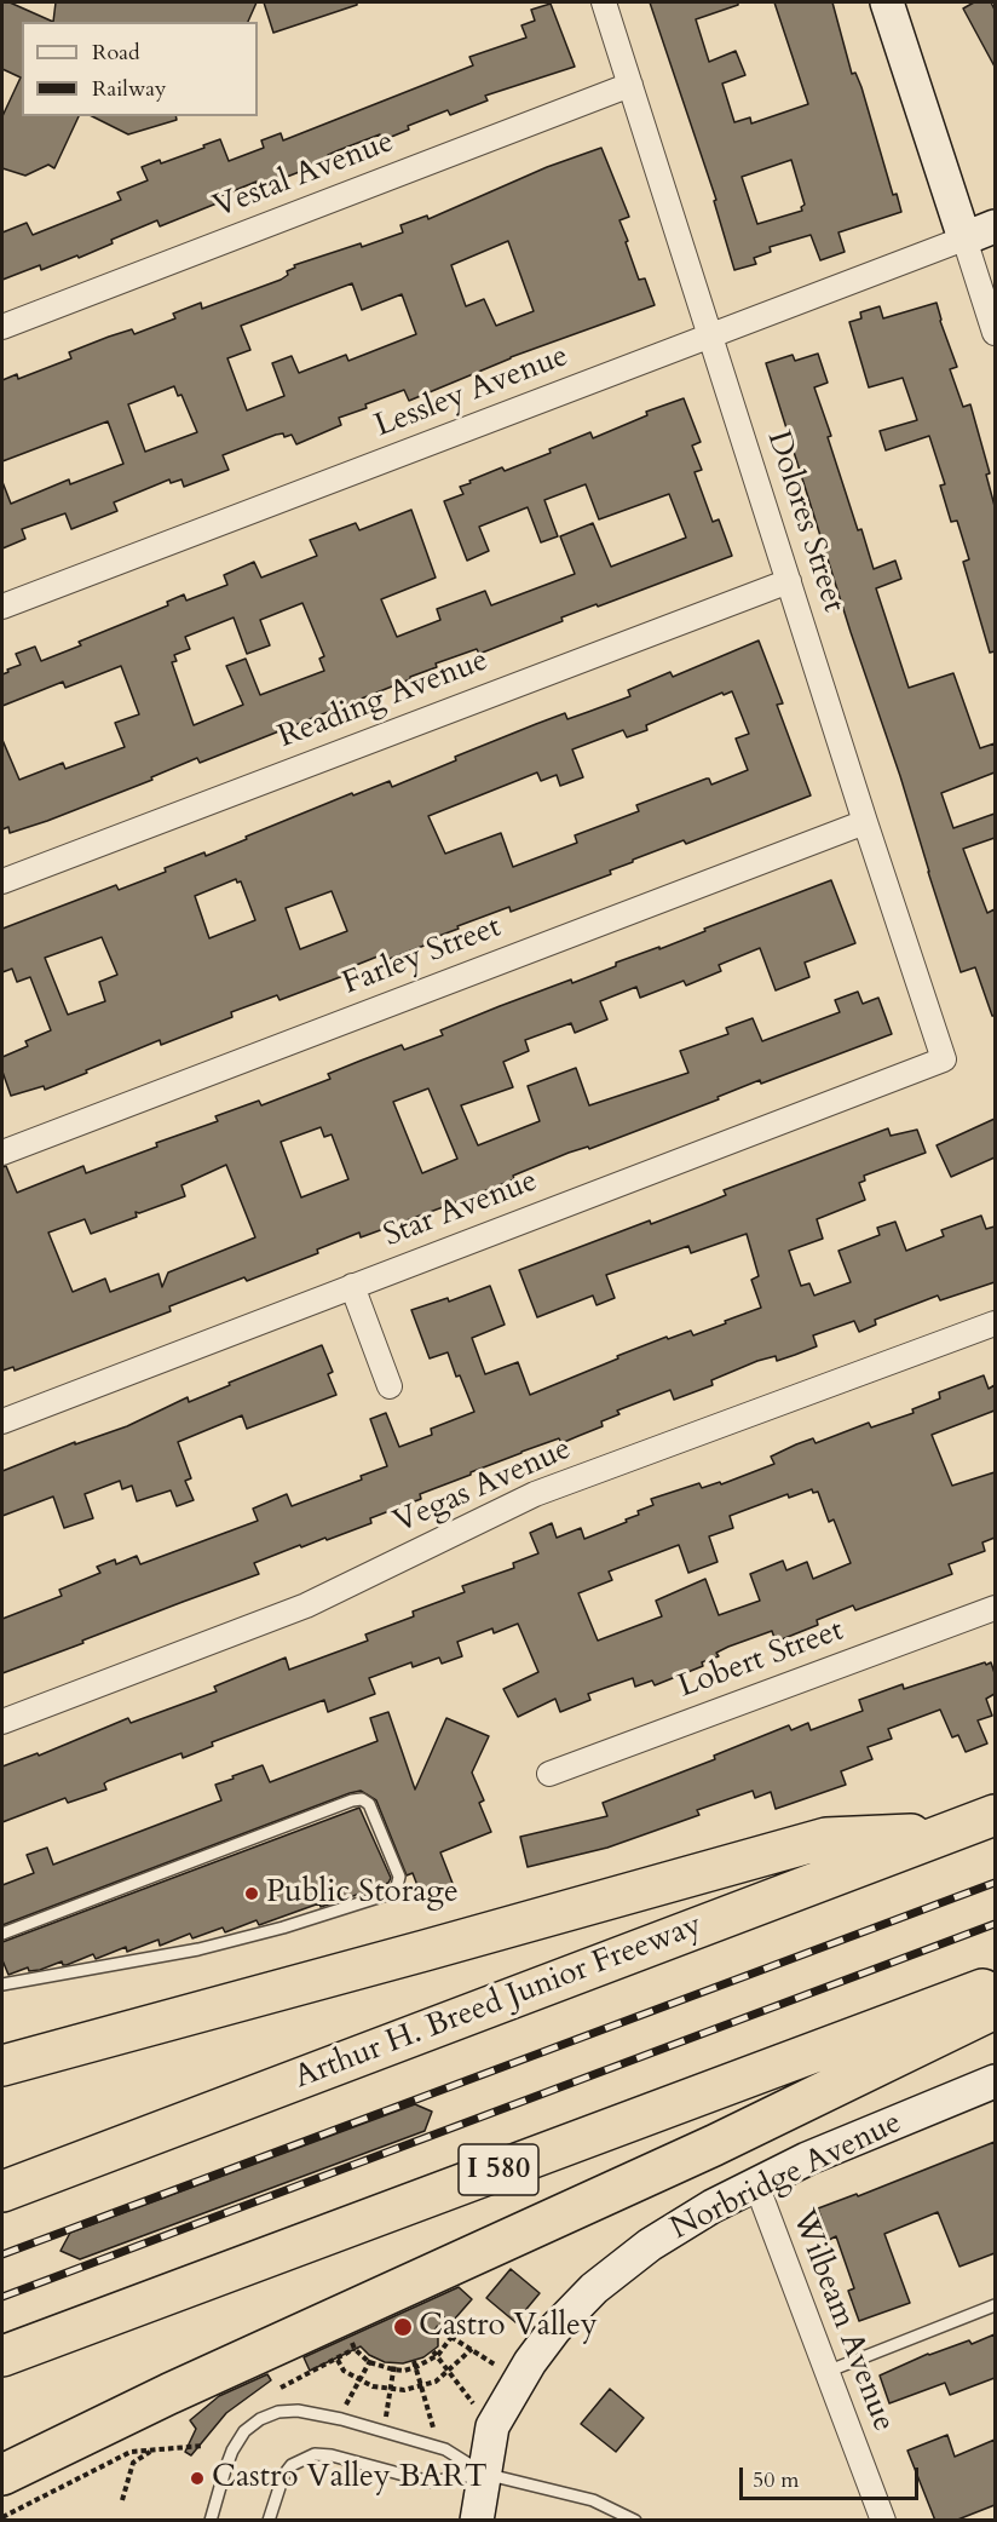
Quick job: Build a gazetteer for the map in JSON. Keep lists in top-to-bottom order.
{
  "streets": {
    "highway": ["Arthur H. Breed Junior Freeway", "I 580"],
    "street": [
      "Vestal Avenue",
      "Lessley Avenue",
      "Dolores Street",
      "Reading Avenue",
      "Farley Street",
      "Star Avenue",
      "Vegas Avenue",
      "Lobert Street",
      "Norbridge Avenue",
      "Wilbeam Avenue"
    ]
  },
  "crossings": [
    ["Vestal Avenue", "Dolores Street"],
    ["Lessley Avenue", "Dolores Street"],
    ["Dolores Street", "Reading Avenue"],
    ["Dolores Street", "Farley Street"],
    ["Dolores Street", "Star Avenue"],
    ["Norbridge Avenue", "Wilbeam Avenue"]
  ],
  "places": ["Public Storage", "Castro Valley", "Castro Valley BART"],
  "legend": ["Road", "Railway"],
  "scale_bar": "50 m"
}
